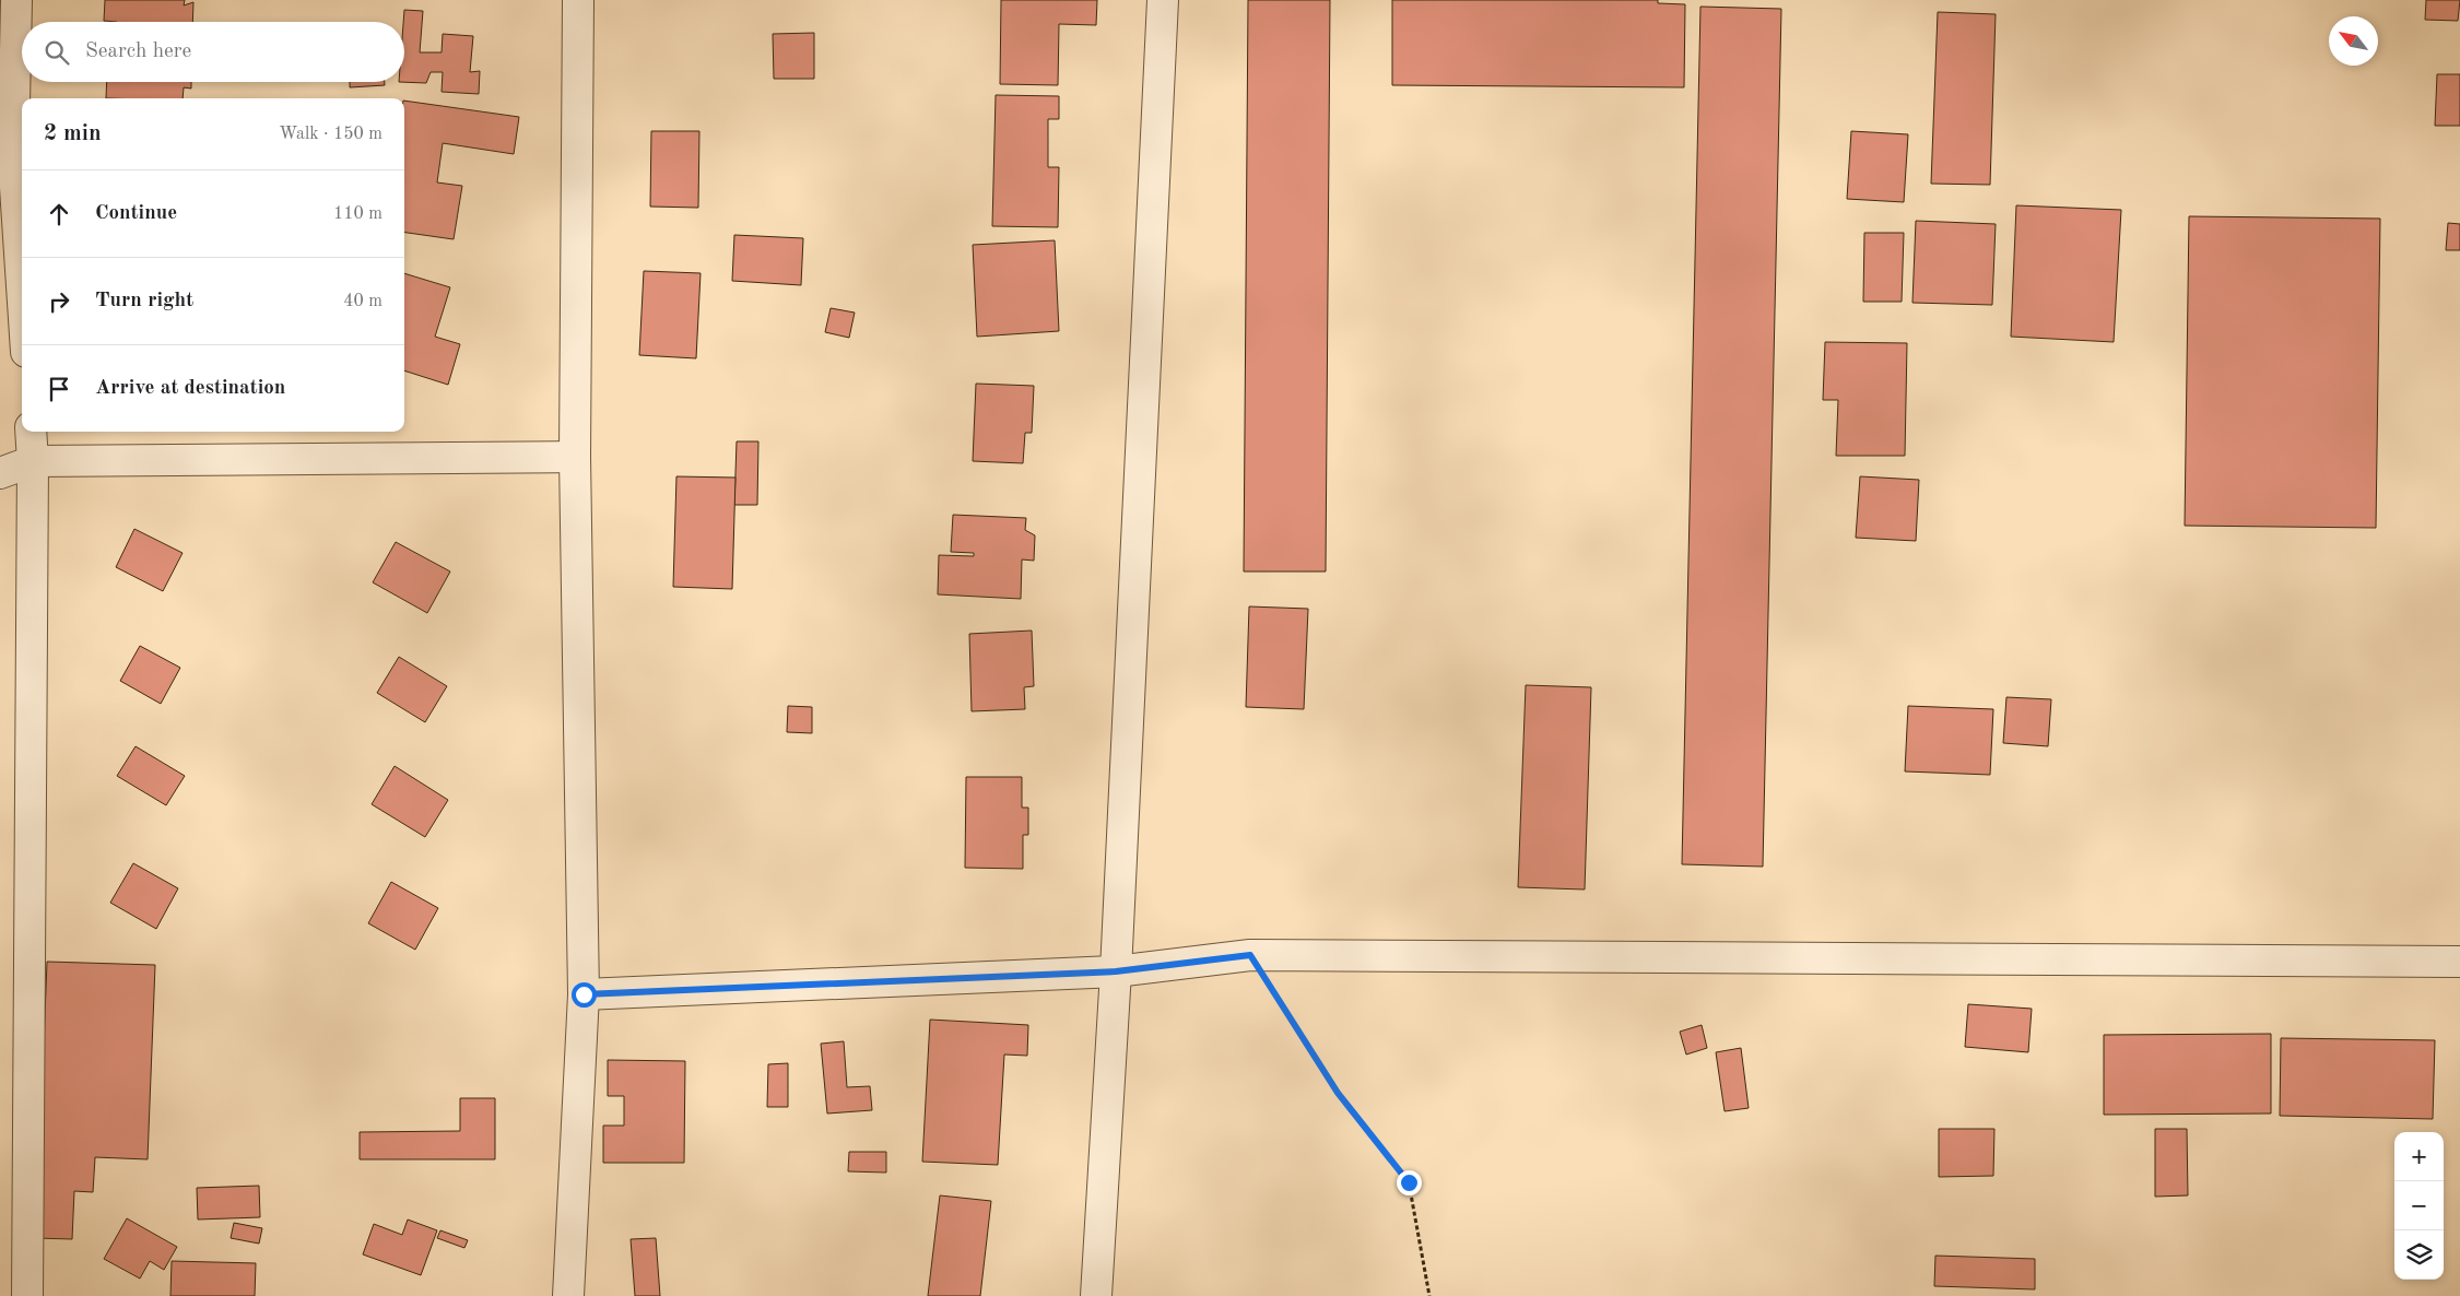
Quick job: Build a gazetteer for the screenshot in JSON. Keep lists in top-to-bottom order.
{
  "north": "top left",
  "page": {
    "search": "Search here",
    "heading": ["2 min", "Walk · 150 m"],
    "list": [
      ["Continue", "110 m"],
      ["Turn right", "40 m"],
      "Arrive at destination"
    ],
    "map_buttons": ["+", "−"]
  }
}
